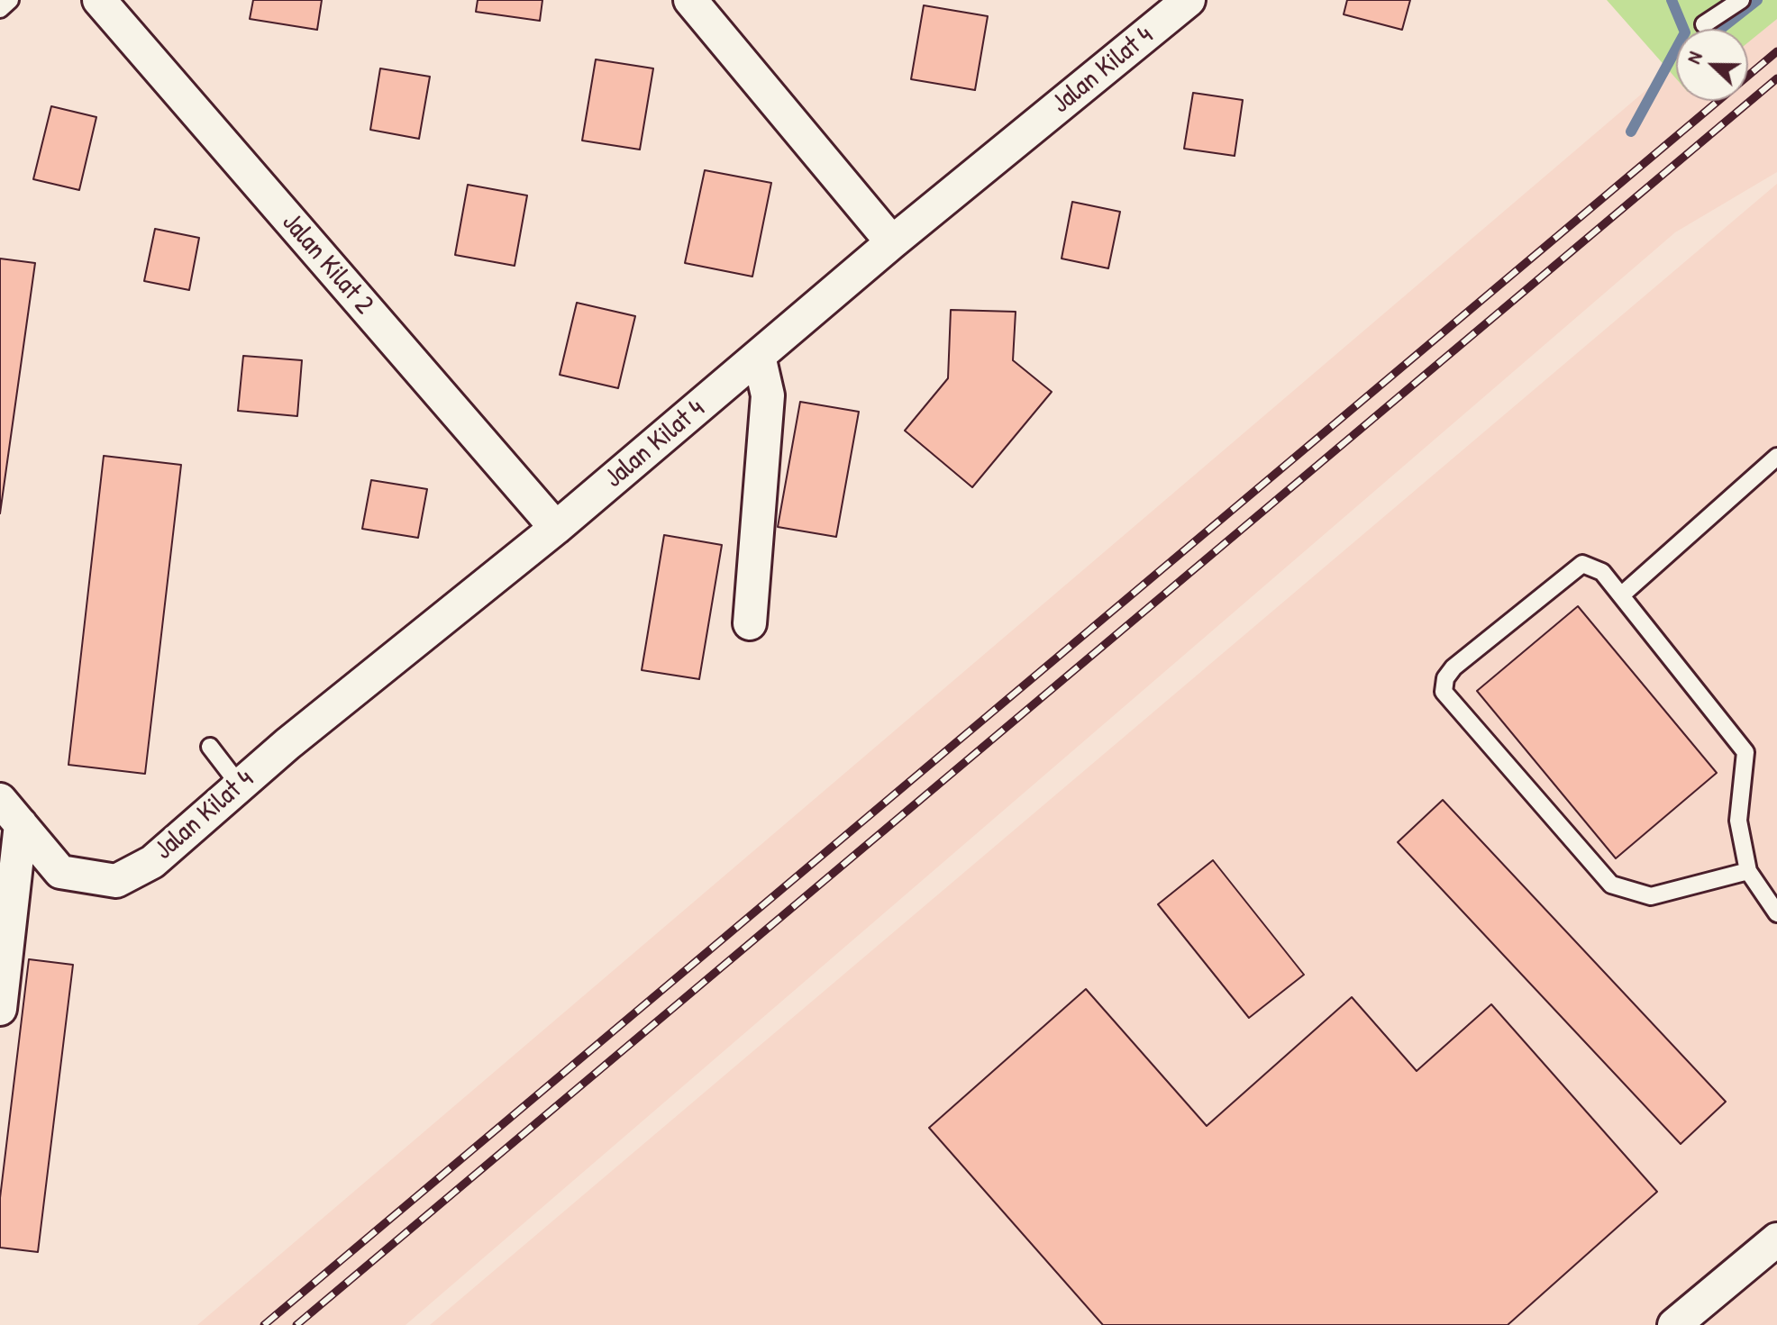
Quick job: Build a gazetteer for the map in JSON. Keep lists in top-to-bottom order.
{
  "streets": {
    "street": ["Jalan Kilat 4", "Jalan Kilat 2"]
  },
  "crossings": [
    ["Jalan Kilat 4", "Jalan Kilat 2"]
  ],
  "north": "left"
}
